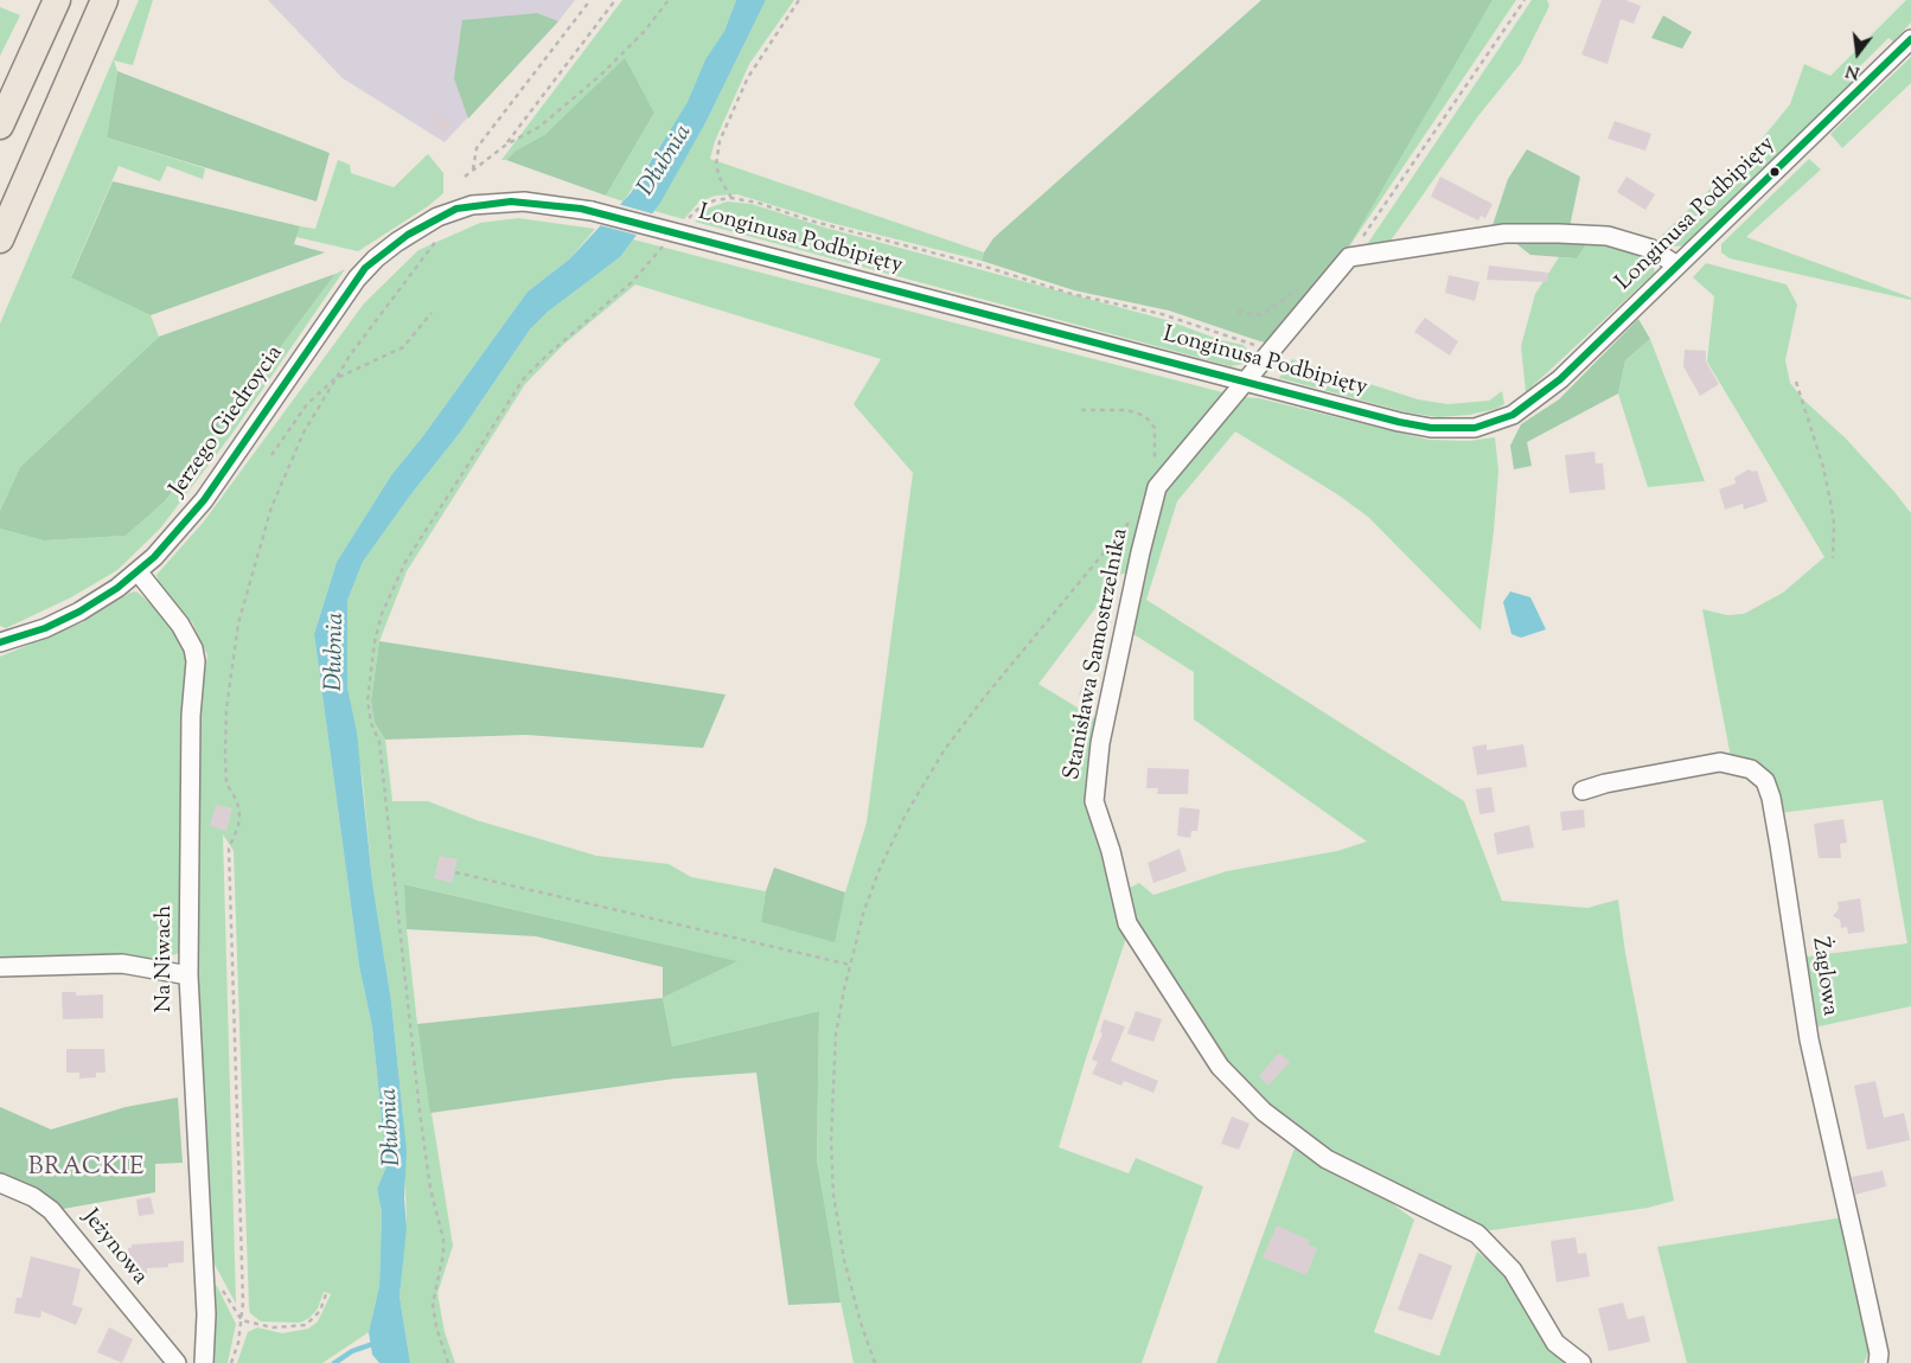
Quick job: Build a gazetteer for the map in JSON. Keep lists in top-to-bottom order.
{
  "streets": {
    "street": [
      "Longinusa Podbipięty",
      "Jerzego Giedroycia",
      "Stanisława Samostrzelnika",
      "Na Niwach",
      "Żaglowa",
      "Jeżynowa"
    ]
  },
  "crossings": [
    ["Longinusa Podbipięty", "Jerzego Giedroycia"],
    ["Longinusa Podbipięty", "Stanisława Samostrzelnika"],
    ["Jerzego Giedroycia", "Na Niwach"]
  ],
  "districts": ["BRACKIE"],
  "water": ["Dłubnia"],
  "north": "bottom"
}
